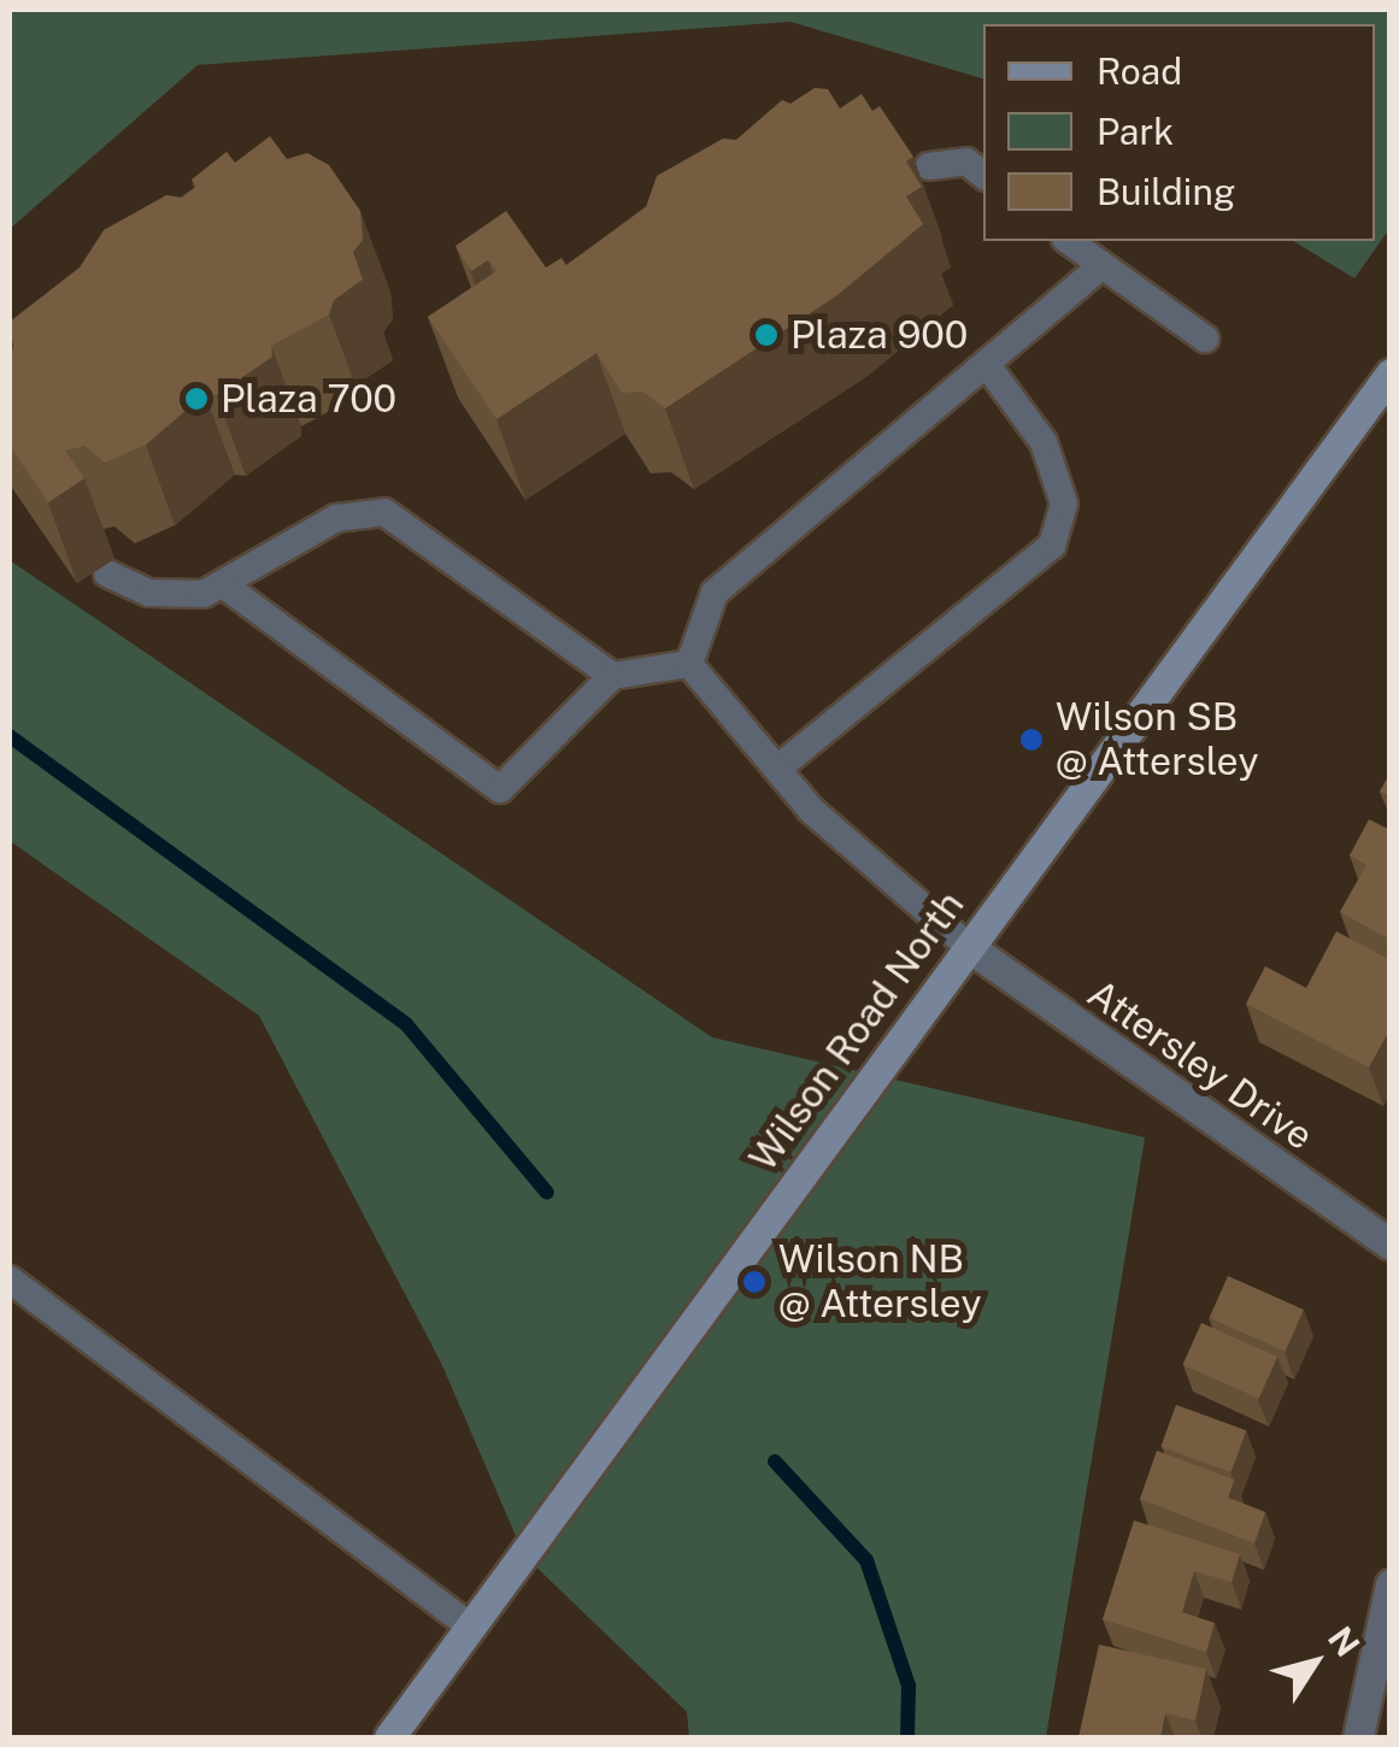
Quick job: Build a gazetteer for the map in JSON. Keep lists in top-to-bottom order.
{
  "streets": {
    "main road": ["Wilson Road North"],
    "street": ["Attersley Drive"]
  },
  "crossings": [
    ["Wilson Road North", "Attersley Drive"]
  ],
  "places": [
    "Plaza 900",
    "Plaza 700",
    "Wilson SB @ Attersley",
    "Wilson NB @ Attersley"
  ],
  "legend": ["Road", "Park", "Building"],
  "north": "top right"
}
